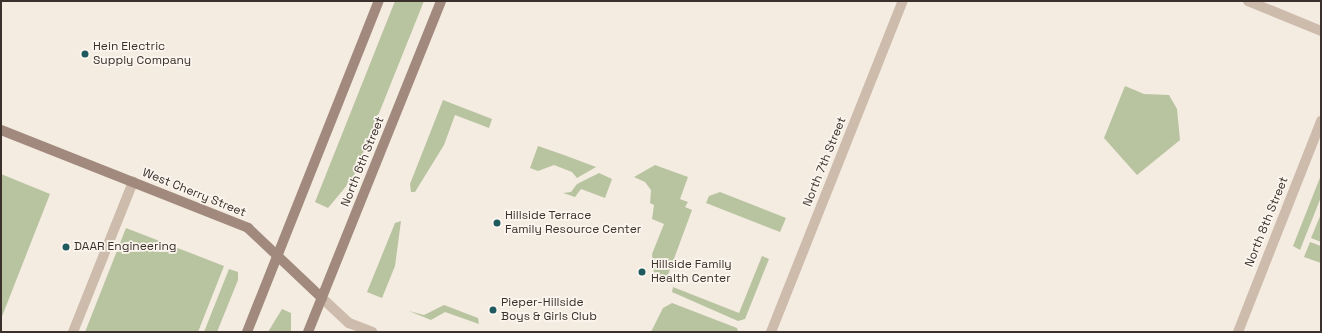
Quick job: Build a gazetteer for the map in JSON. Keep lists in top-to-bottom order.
{
  "streets": {
    "main road": ["North 6th Street", "West Cherry Street"],
    "street": ["North 7th Street", "North 8th Street"]
  },
  "crossings": [
    ["North 6th Street", "West Cherry Street"]
  ],
  "places": [
    "Hein Electric Supply Company",
    "Hillside Terrace Family Resource Center",
    "DAAR Engineering",
    "Hillside Family Health Center",
    "Pieper-Hillside Boys & Girls Club"
  ]
}
